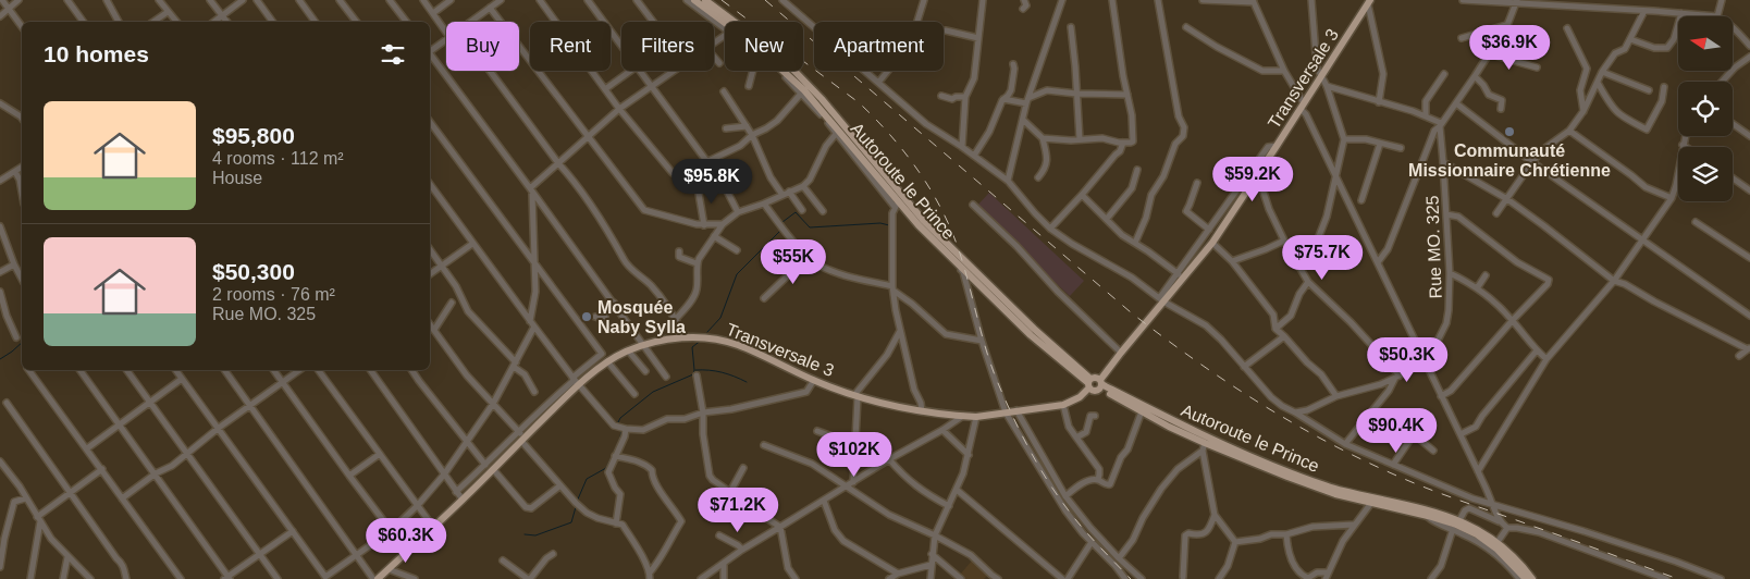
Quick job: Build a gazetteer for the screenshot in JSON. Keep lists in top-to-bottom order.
{
  "streets": {
    "main road": ["Transversale 3", "Autoroute le Prince"],
    "street": ["Rue MO. 325"]
  },
  "crossings": [
    ["Transversale 3", "Autoroute le Prince"]
  ],
  "places": ["Communauté Missionnaire Chrétienne", "Mosquée Naby Sylla"],
  "north": "left",
  "page": {
    "chip": [
      "Buy",
      "Rent",
      "Filters",
      "New",
      "Apartment"
    ],
    "heading": "10 homes",
    "price": [
      "$36.9K",
      "$59.2K",
      "$95.8K",
      "$75.7K",
      "$55K",
      "$50.3K",
      "$90.4K",
      "$102K",
      "$71.2K",
      "$60.3K"
    ],
    "list": [
      {
        "name": "$95,800",
        "note": "4 rooms · 112 m² · House"
      },
      {
        "name": "$50,300",
        "note": "2 rooms · 76 m² · Rue MO. 325"
      }
    ]
  }
}
